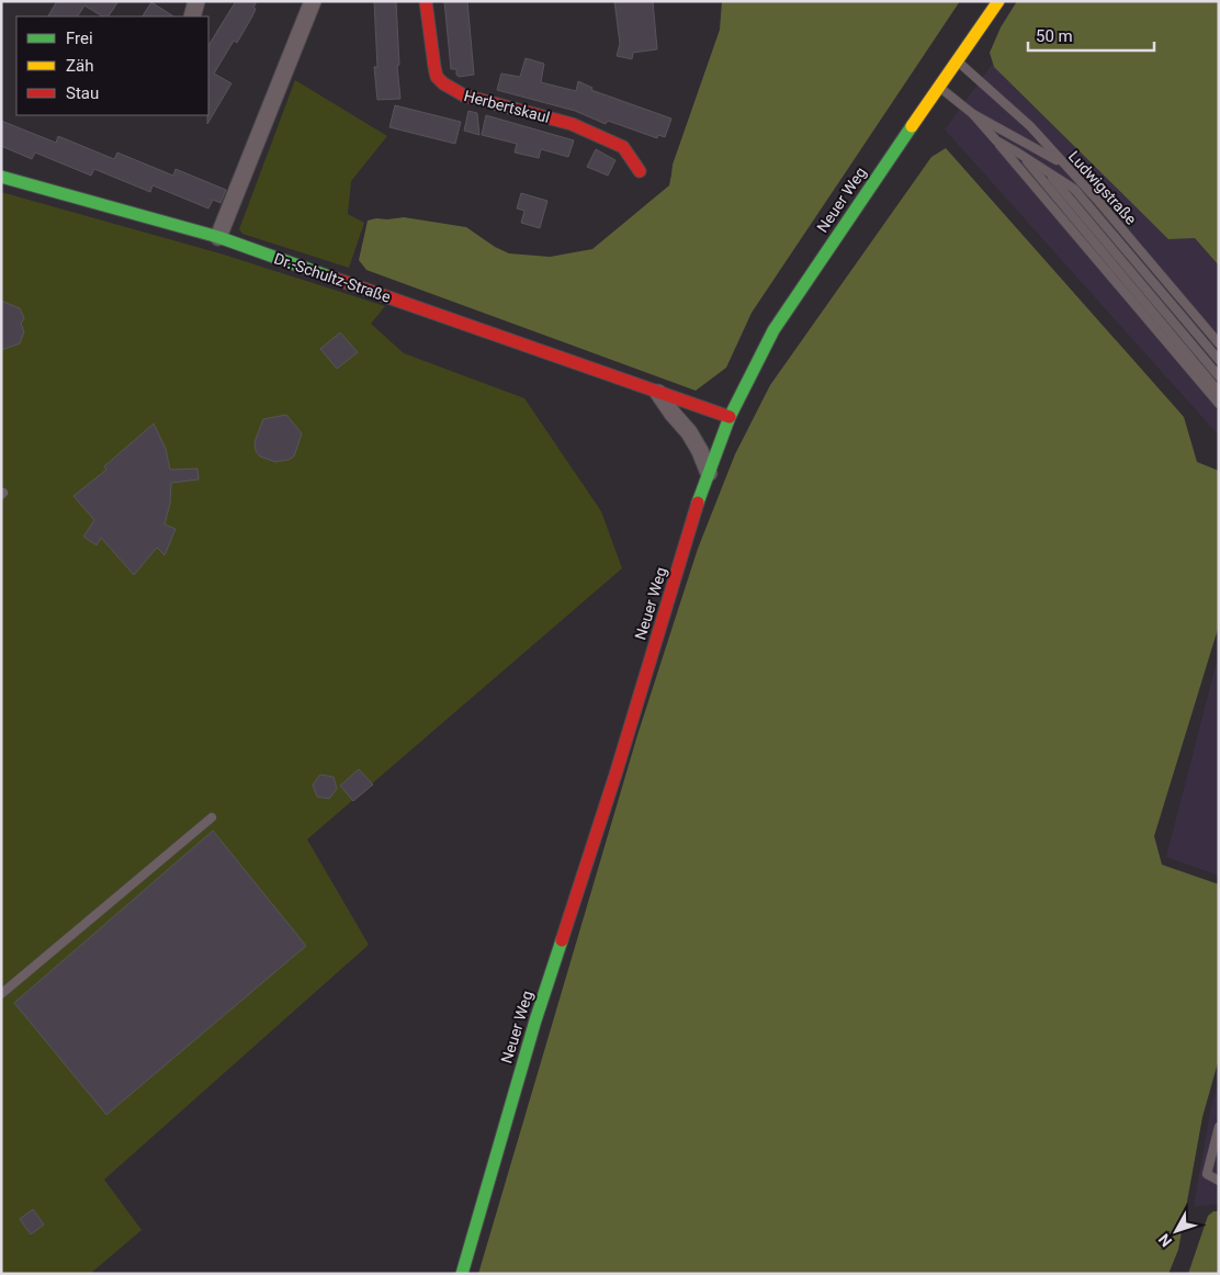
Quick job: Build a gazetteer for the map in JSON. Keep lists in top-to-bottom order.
{
  "streets": {
    "main road": ["Herbertskaul", "Neuer Weg", "Dr.-Schultz-Straße"],
    "lane": ["Ludwigstraße"]
  },
  "crossings": [
    ["Ludwigstraße", "Neuer Weg"],
    ["Neuer Weg", "Dr.-Schultz-Straße"]
  ],
  "legend": ["Frei", "Zäh", "Stau"],
  "scale_bar": "50 m",
  "north": "bottom left"
}
